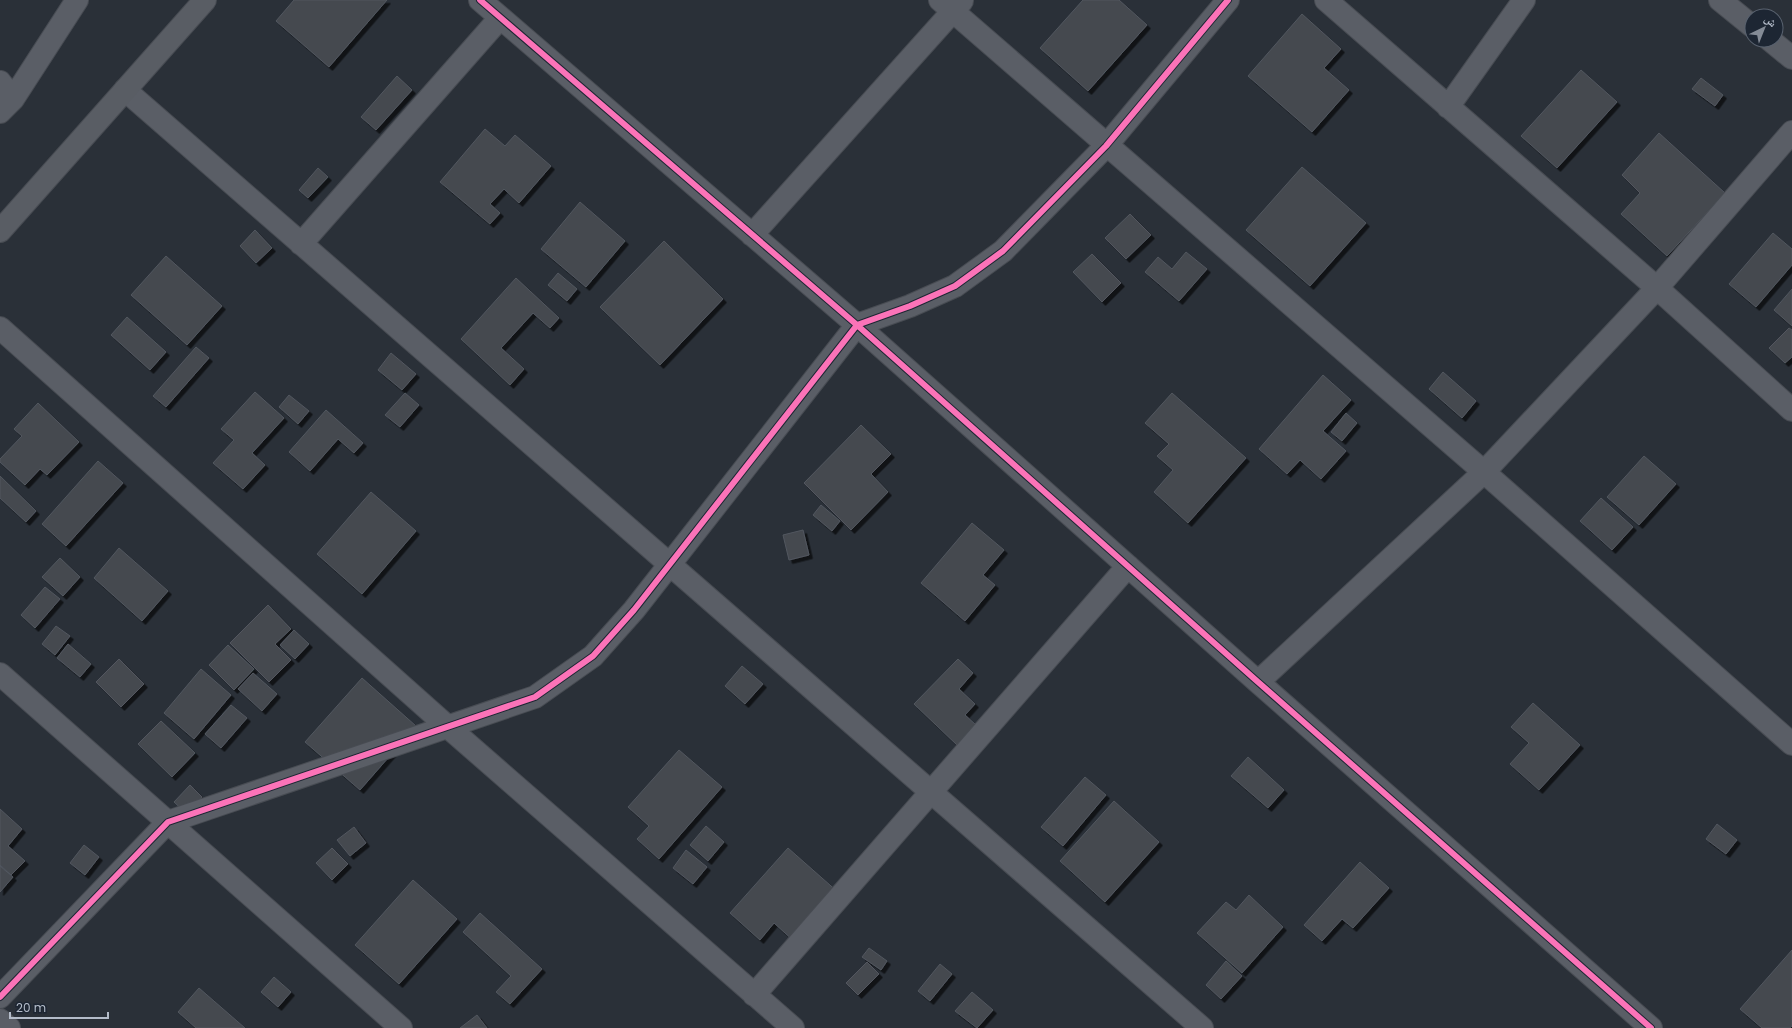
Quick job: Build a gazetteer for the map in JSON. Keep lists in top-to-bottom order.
{
  "scale_bar": "20 m",
  "north": "top right"
}
